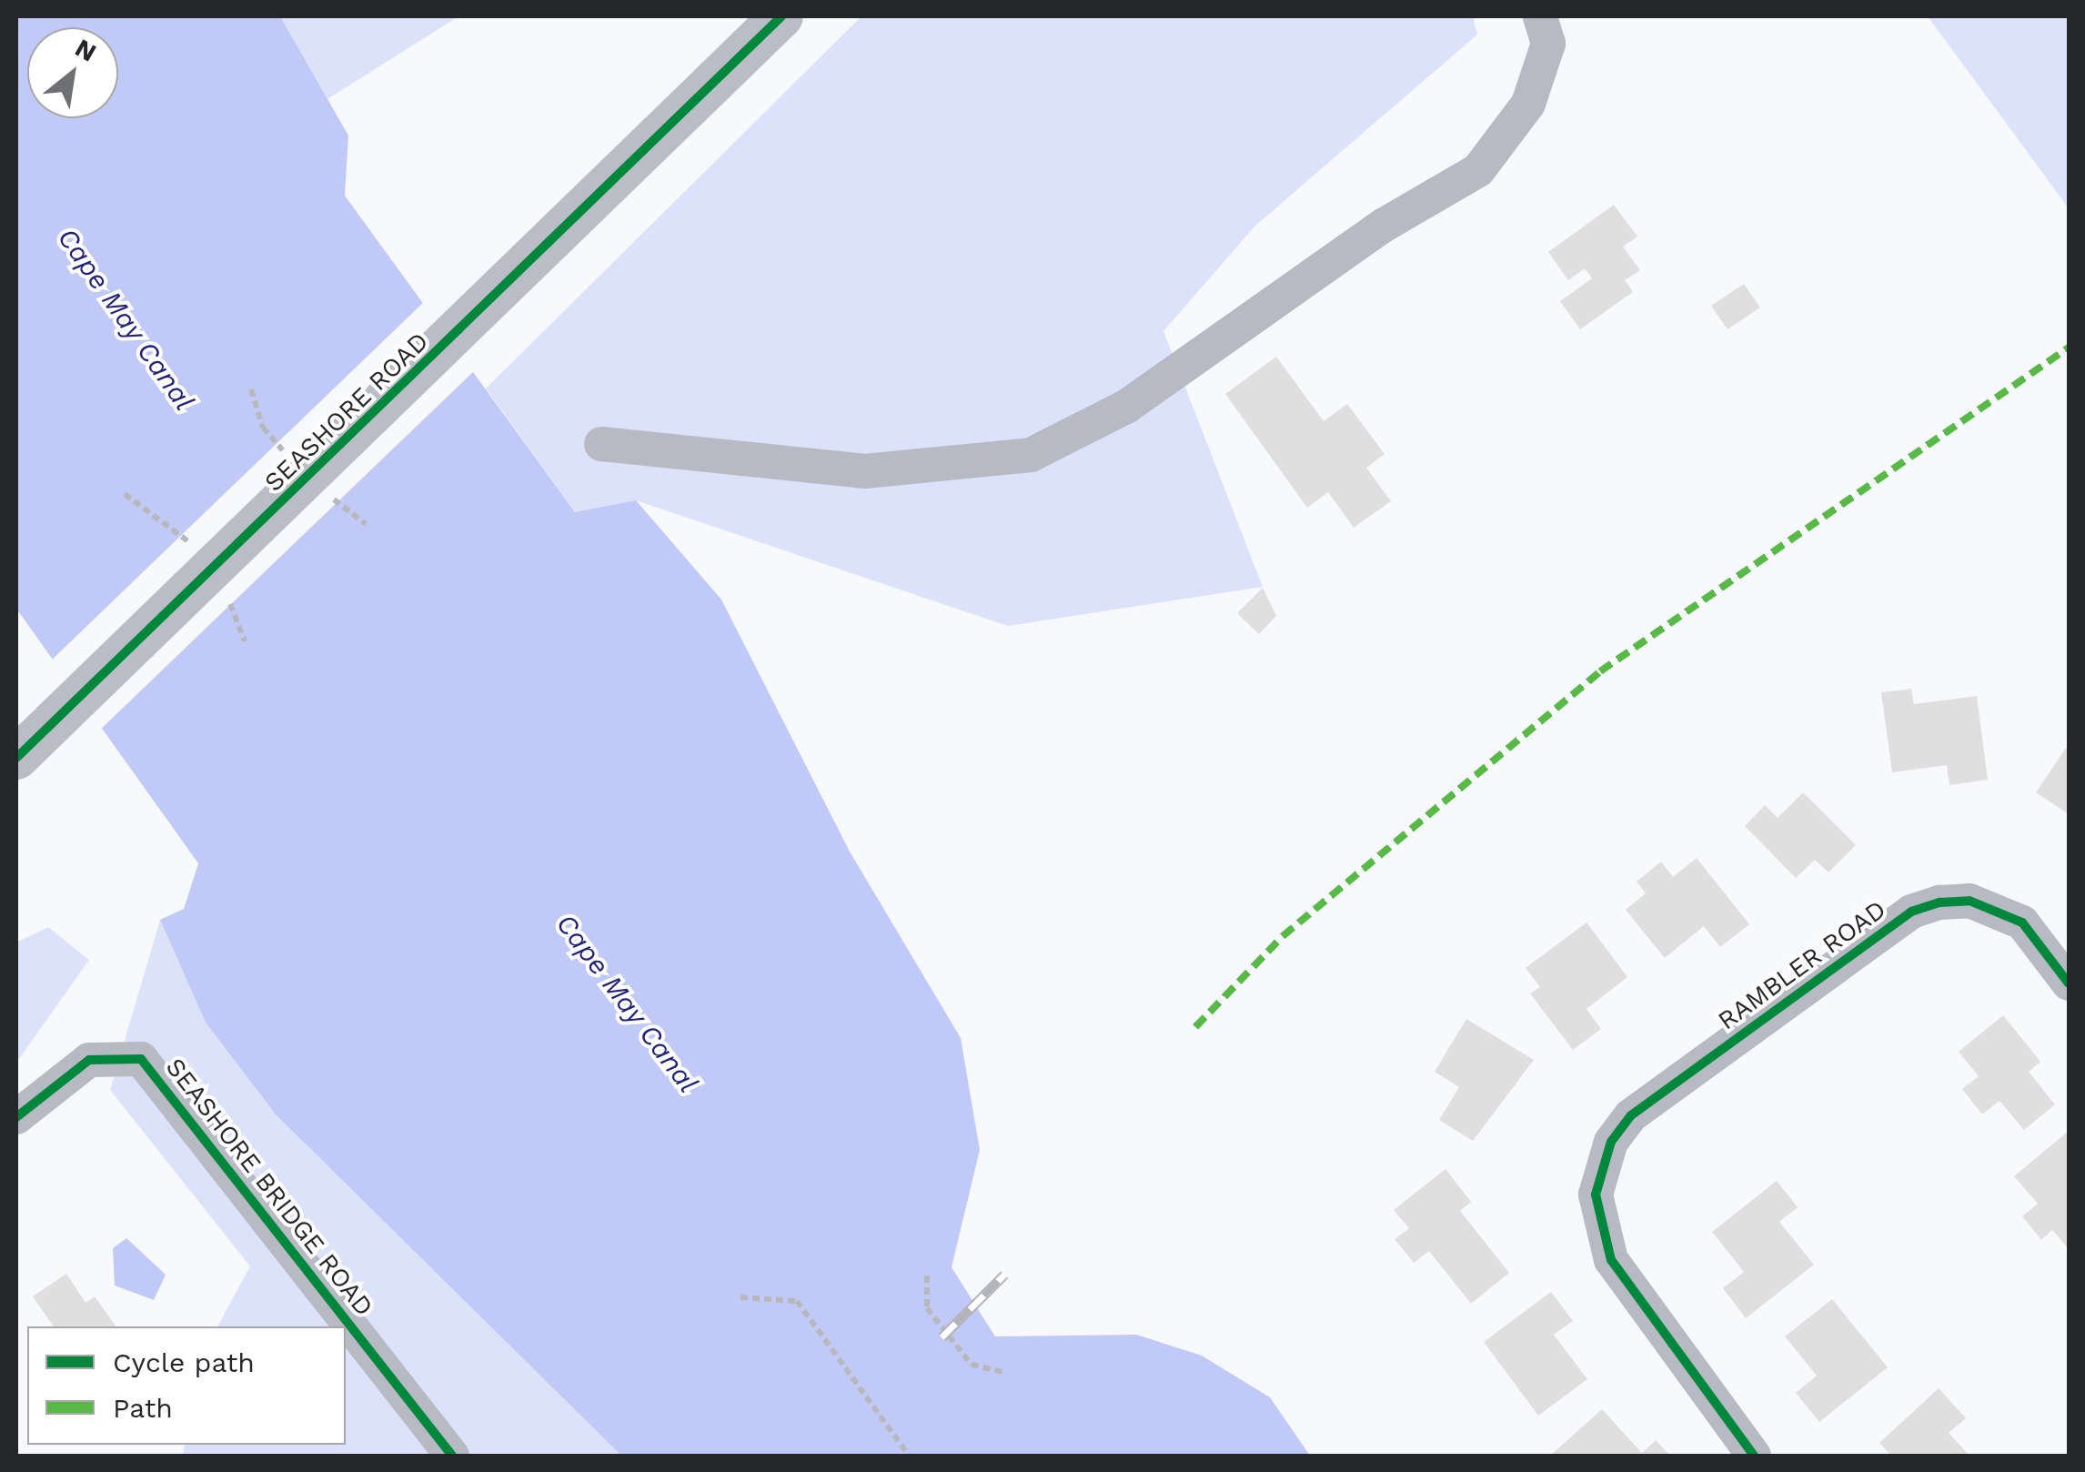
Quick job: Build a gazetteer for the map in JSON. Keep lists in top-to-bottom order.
{
  "streets": {
    "main road": ["SEASHORE ROAD"],
    "street": ["RAMBLER ROAD", "SEASHORE BRIDGE ROAD"]
  },
  "water": ["Cape May Canal"],
  "legend": ["Cycle path", "Path"],
  "north": "top right"
}
